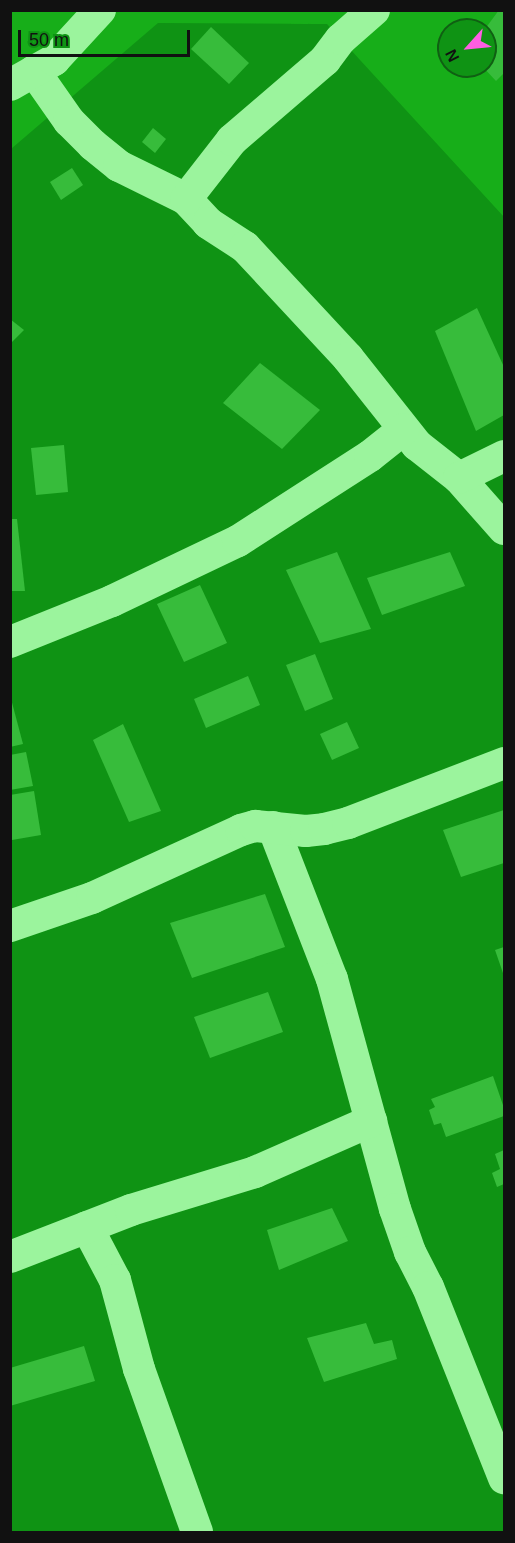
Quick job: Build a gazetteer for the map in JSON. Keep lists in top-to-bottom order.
{
  "scale_bar": "50 m",
  "north": "bottom left"
}
